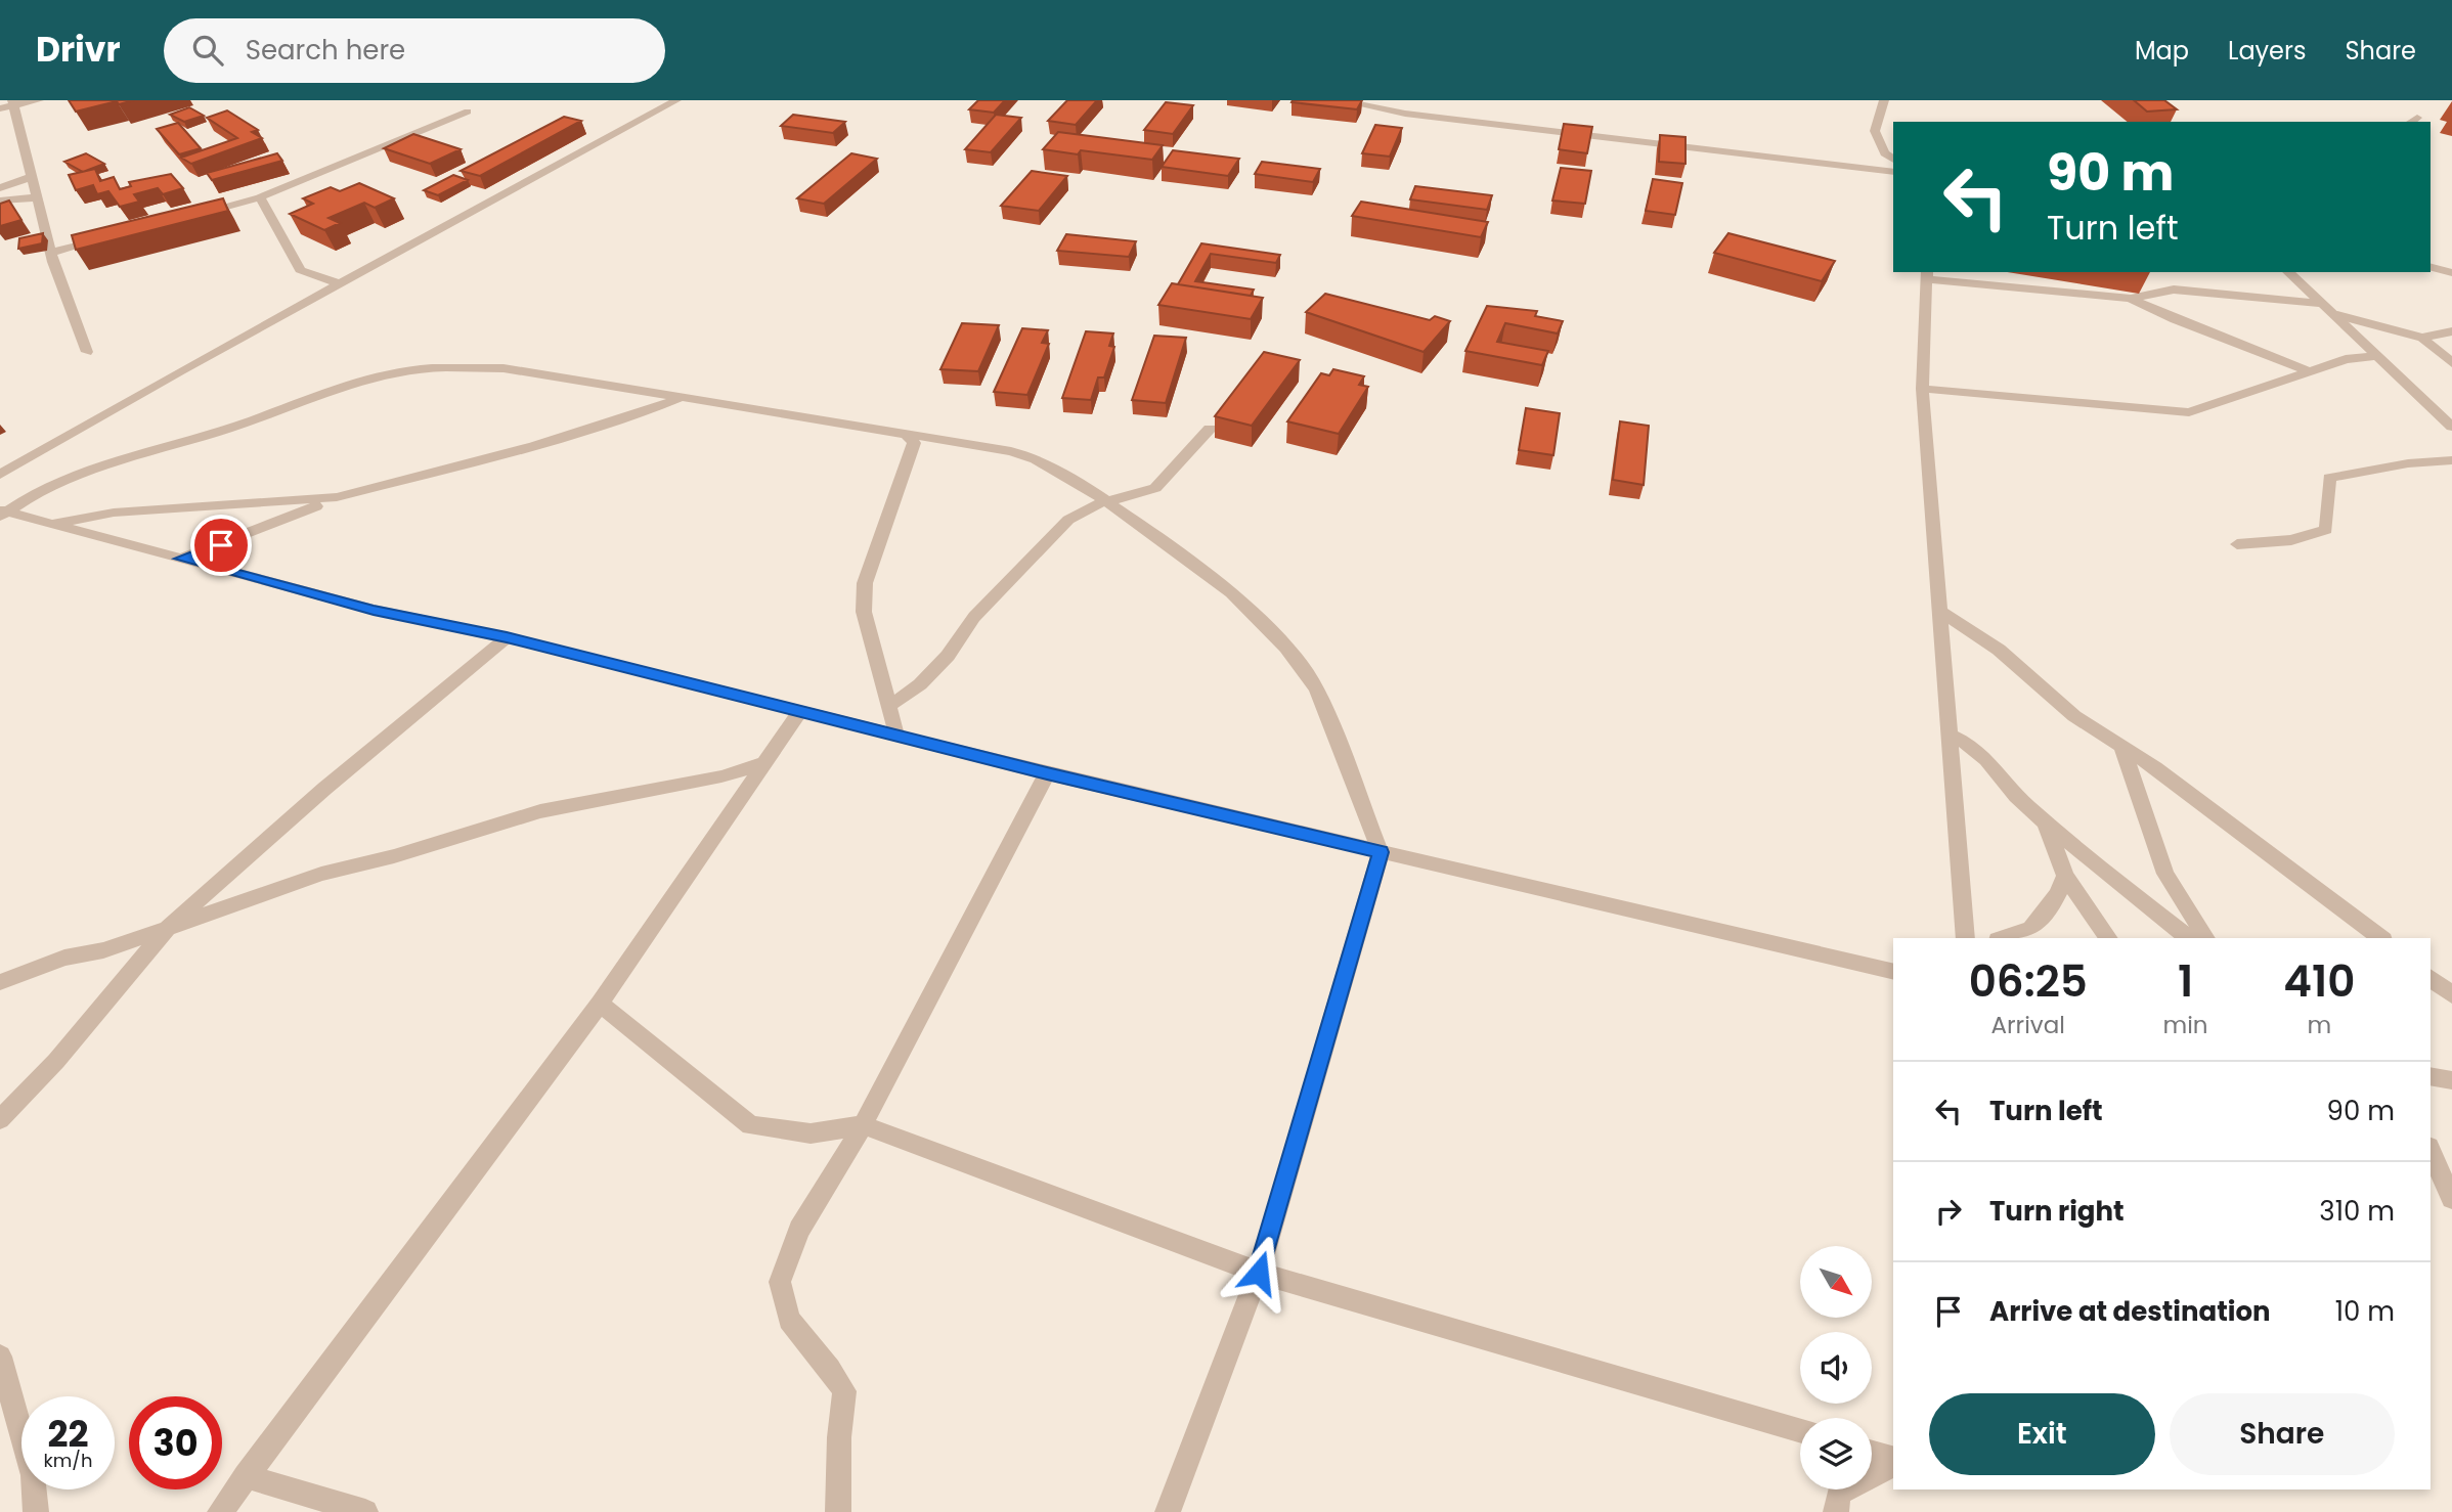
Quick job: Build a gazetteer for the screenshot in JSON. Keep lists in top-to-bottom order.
{
  "north": "bottom right",
  "page": {
    "header": "Drivr",
    "search": "Search here",
    "nav": ["Map", "Layers", "Share"],
    "turn": ["90 m", "Turn left"],
    "eta": [
      "06:25",
      "Arrival",
      "1",
      "min",
      "410",
      "m"
    ],
    "list": [
      {
        "name": "Turn left",
        "value": "90 m"
      },
      {
        "name": "Turn right",
        "value": "310 m"
      },
      {
        "name": "Arrive at destination",
        "value": "10 m"
      }
    ],
    "buttons": ["Exit", "Share"],
    "speed": "22 km/h",
    "limit": "30"
  }
}
